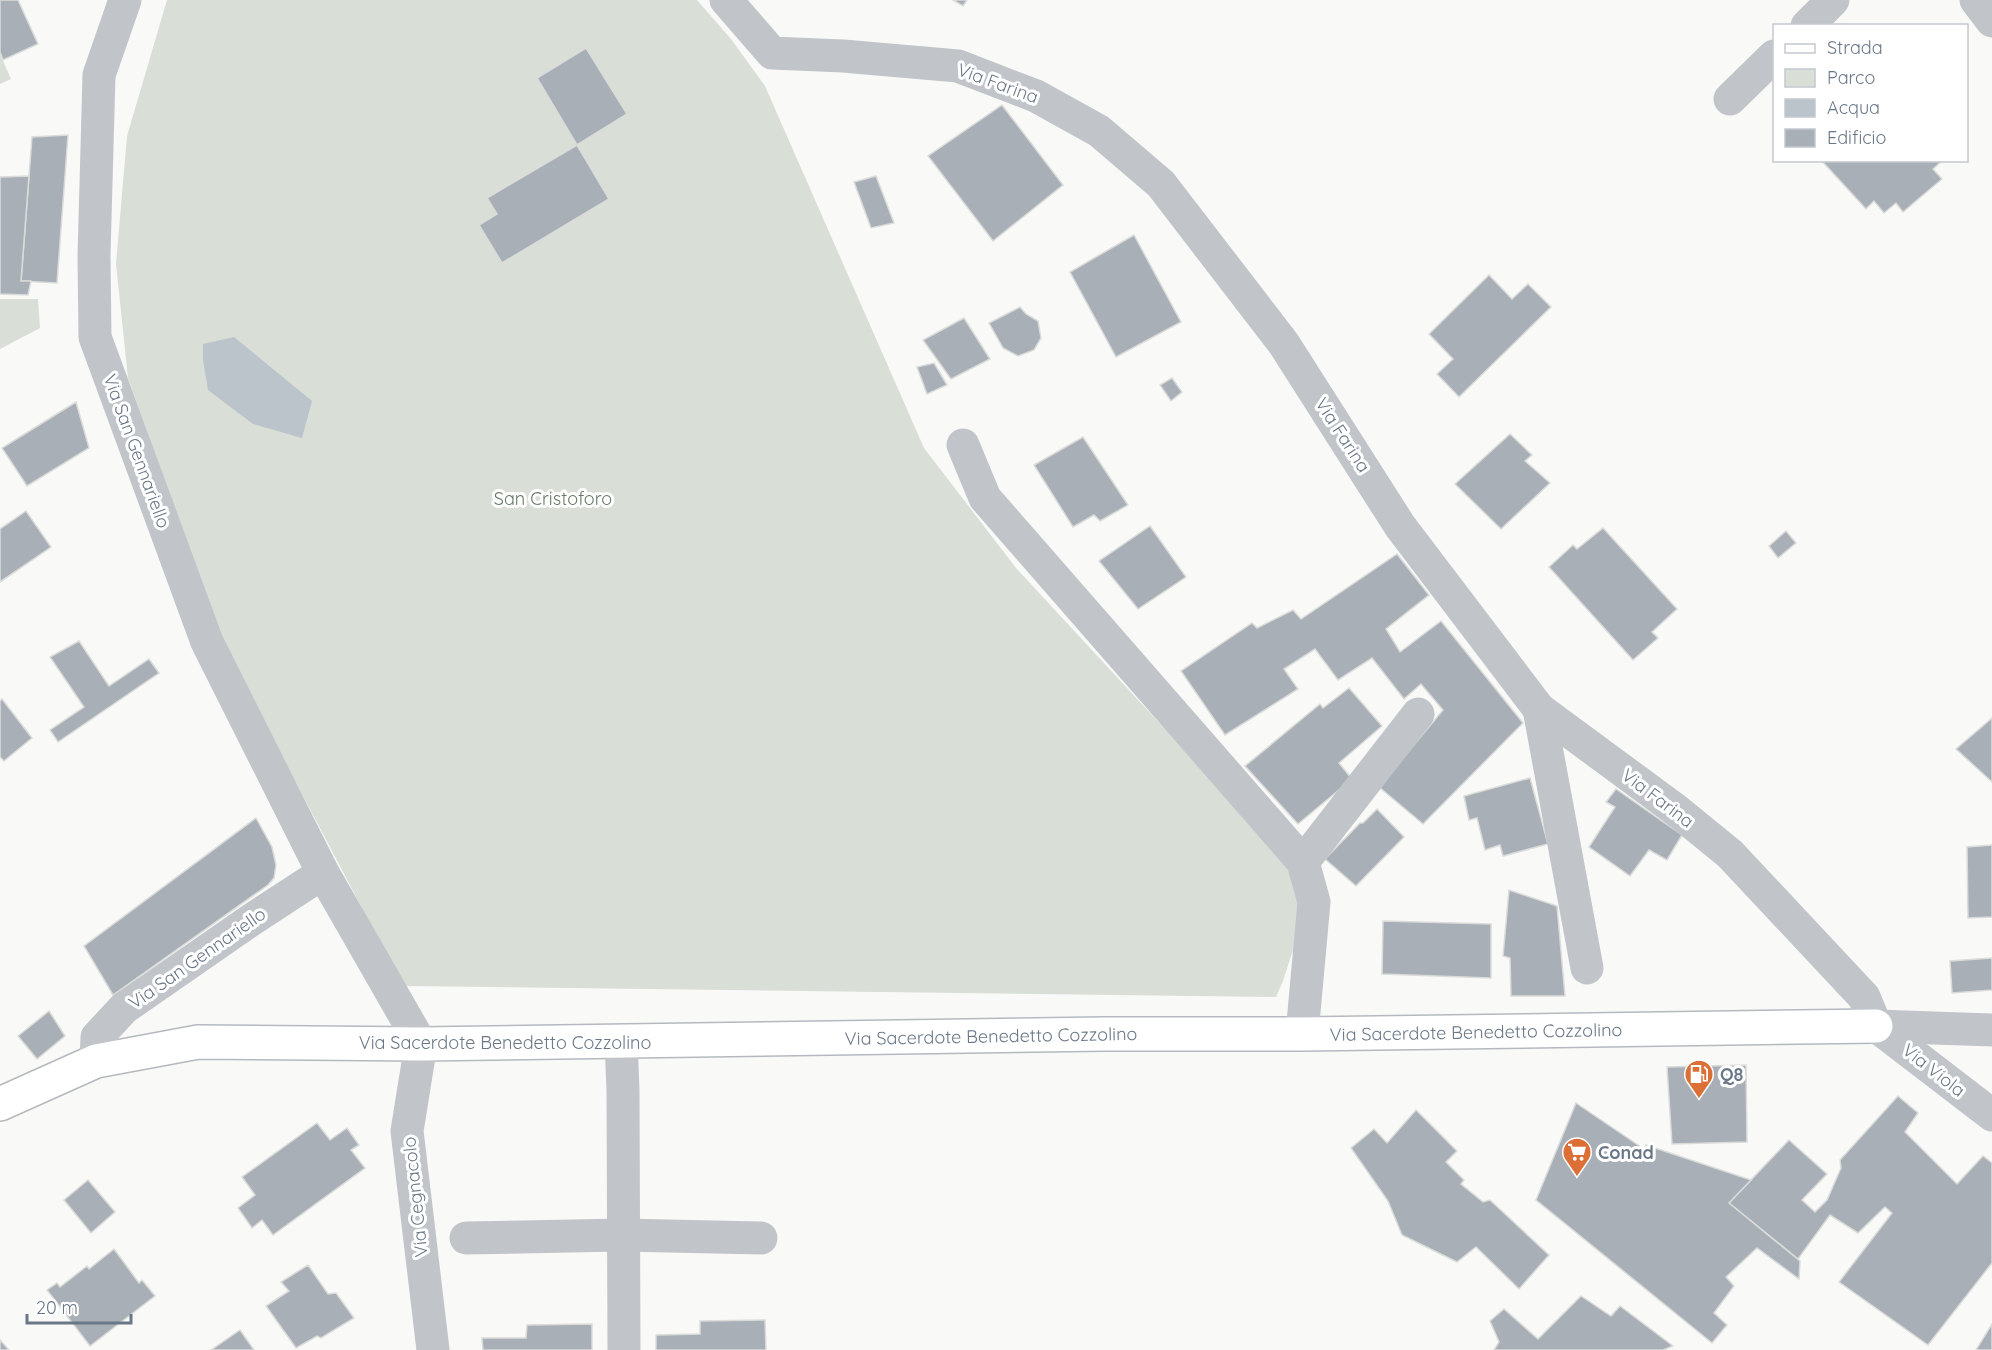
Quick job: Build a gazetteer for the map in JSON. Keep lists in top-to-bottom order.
{
  "streets": {
    "main road": ["Via Sacerdote Benedetto Cozzolino"],
    "street": [
      "Via Farina",
      "Via San Gennariello",
      "Via Viola",
      "Via Cegnacolo"
    ]
  },
  "crossings": [
    ["Via Farina", "Via Sacerdote Benedetto Cozzolino"],
    ["Via Farina", "Via Viola"],
    ["Via San Gennariello", "Via Sacerdote Benedetto Cozzolino"],
    ["Via San Gennariello", "Via Cegnacolo"],
    ["Via Sacerdote Benedetto Cozzolino", "Via Viola"],
    ["Via Sacerdote Benedetto Cozzolino", "Via Cegnacolo"]
  ],
  "parks": ["San Cristoforo"],
  "places": {
    "fuel station": ["Q8"],
    "supermarket": ["Conad"]
  },
  "legend": [
    "Strada",
    "Parco",
    "Acqua",
    "Edificio"
  ],
  "scale_bar": "20 m"
}
